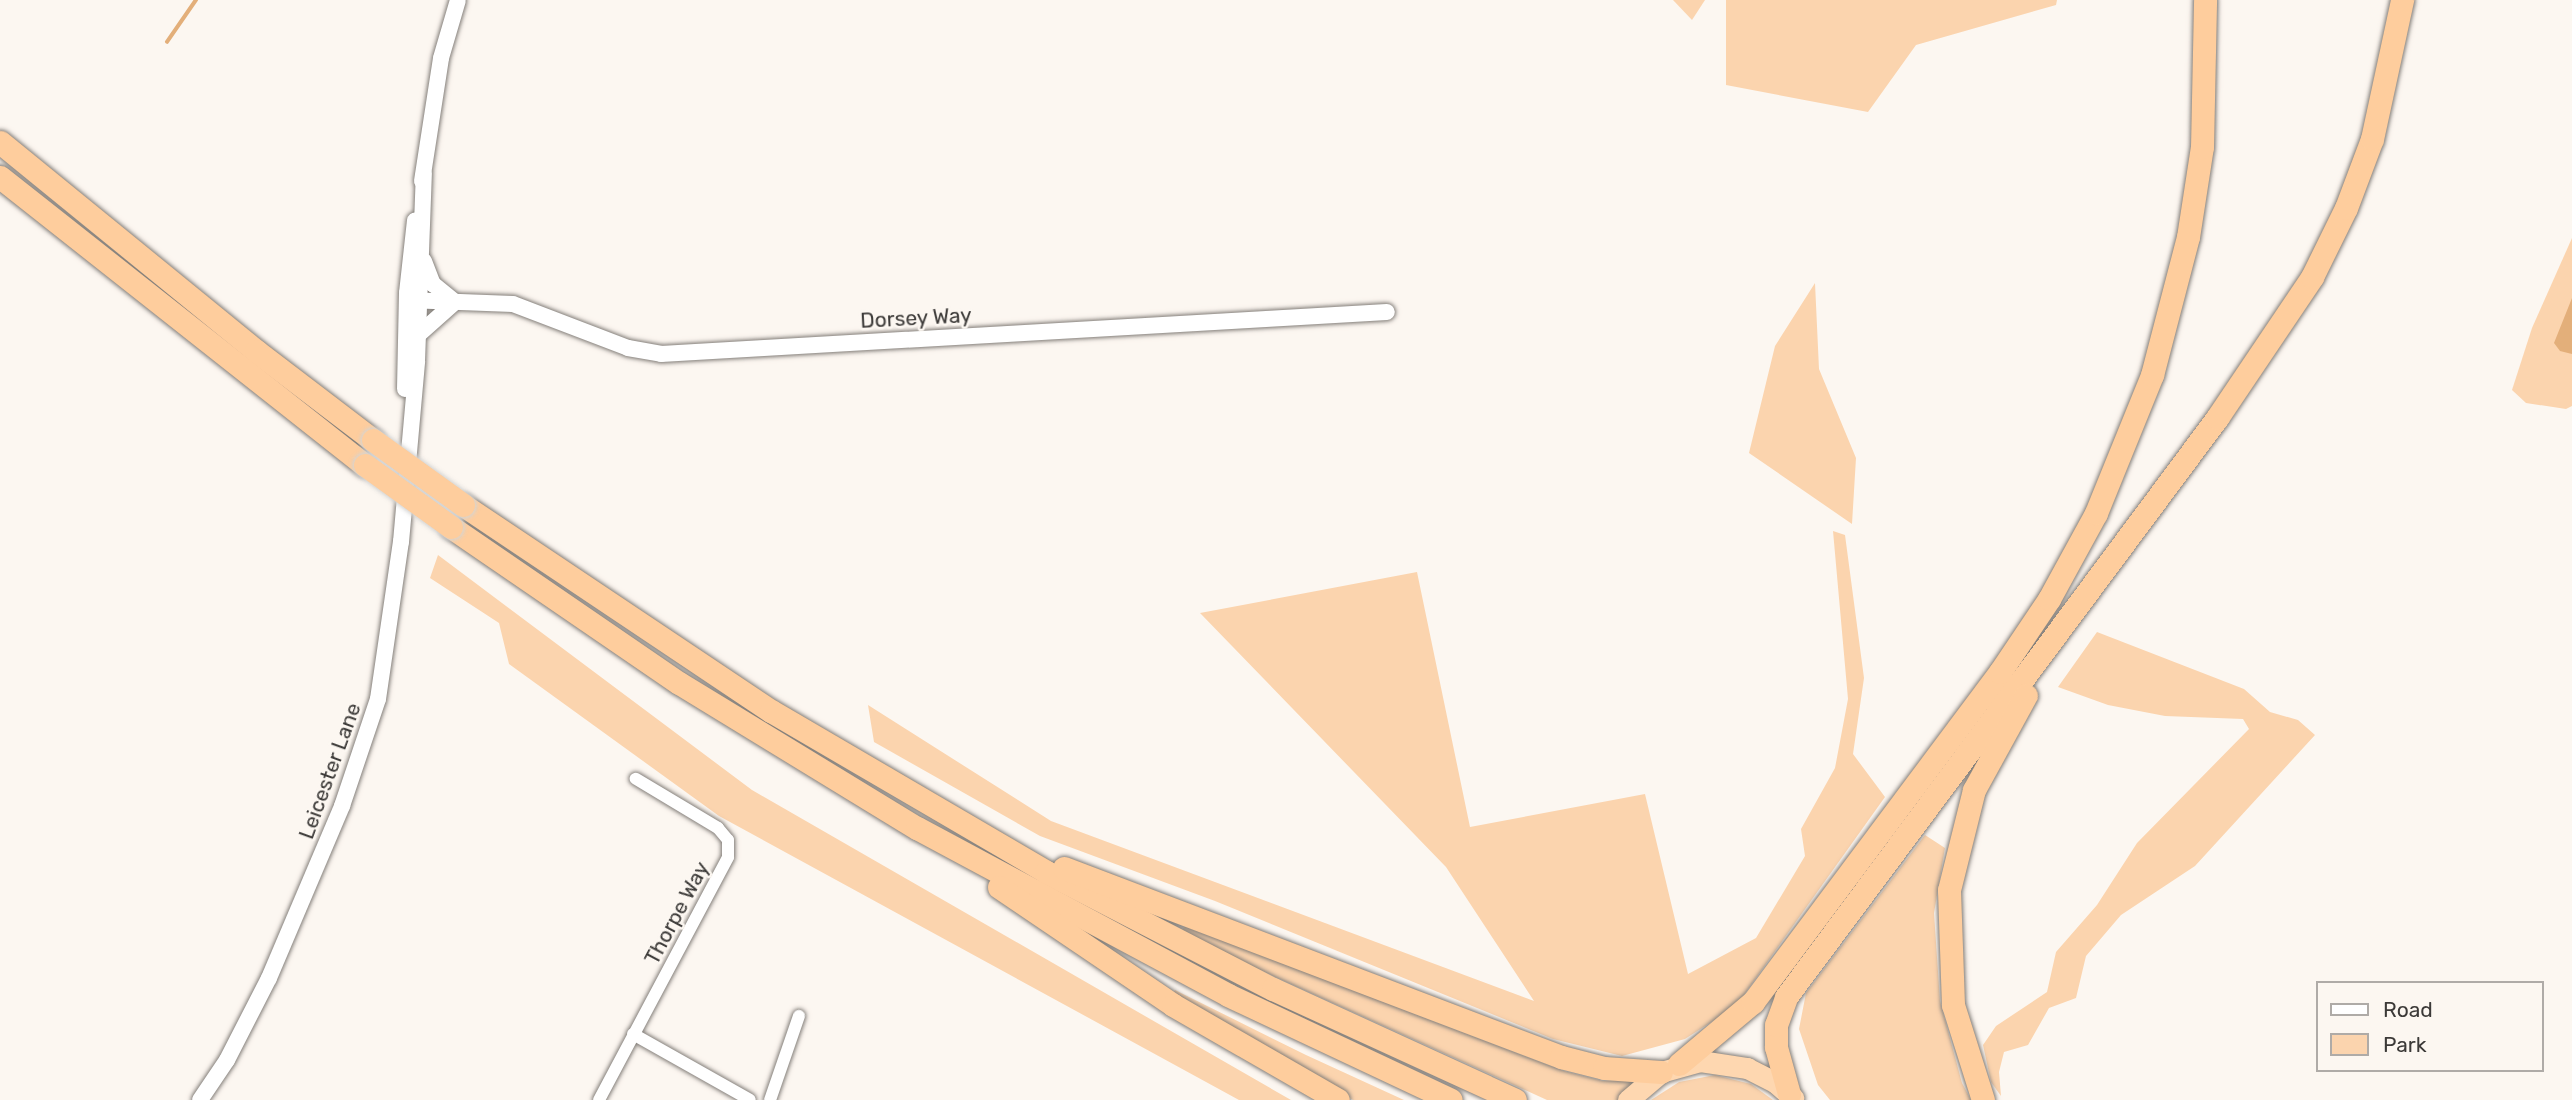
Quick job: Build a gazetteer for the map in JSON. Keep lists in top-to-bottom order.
{
  "streets": {
    "street": ["Dorsey Way", "Leicester Lane", "Thorpe Way"]
  },
  "crossings": [
    ["Dorsey Way", "Leicester Lane"]
  ],
  "legend": ["Road", "Park"]
}
